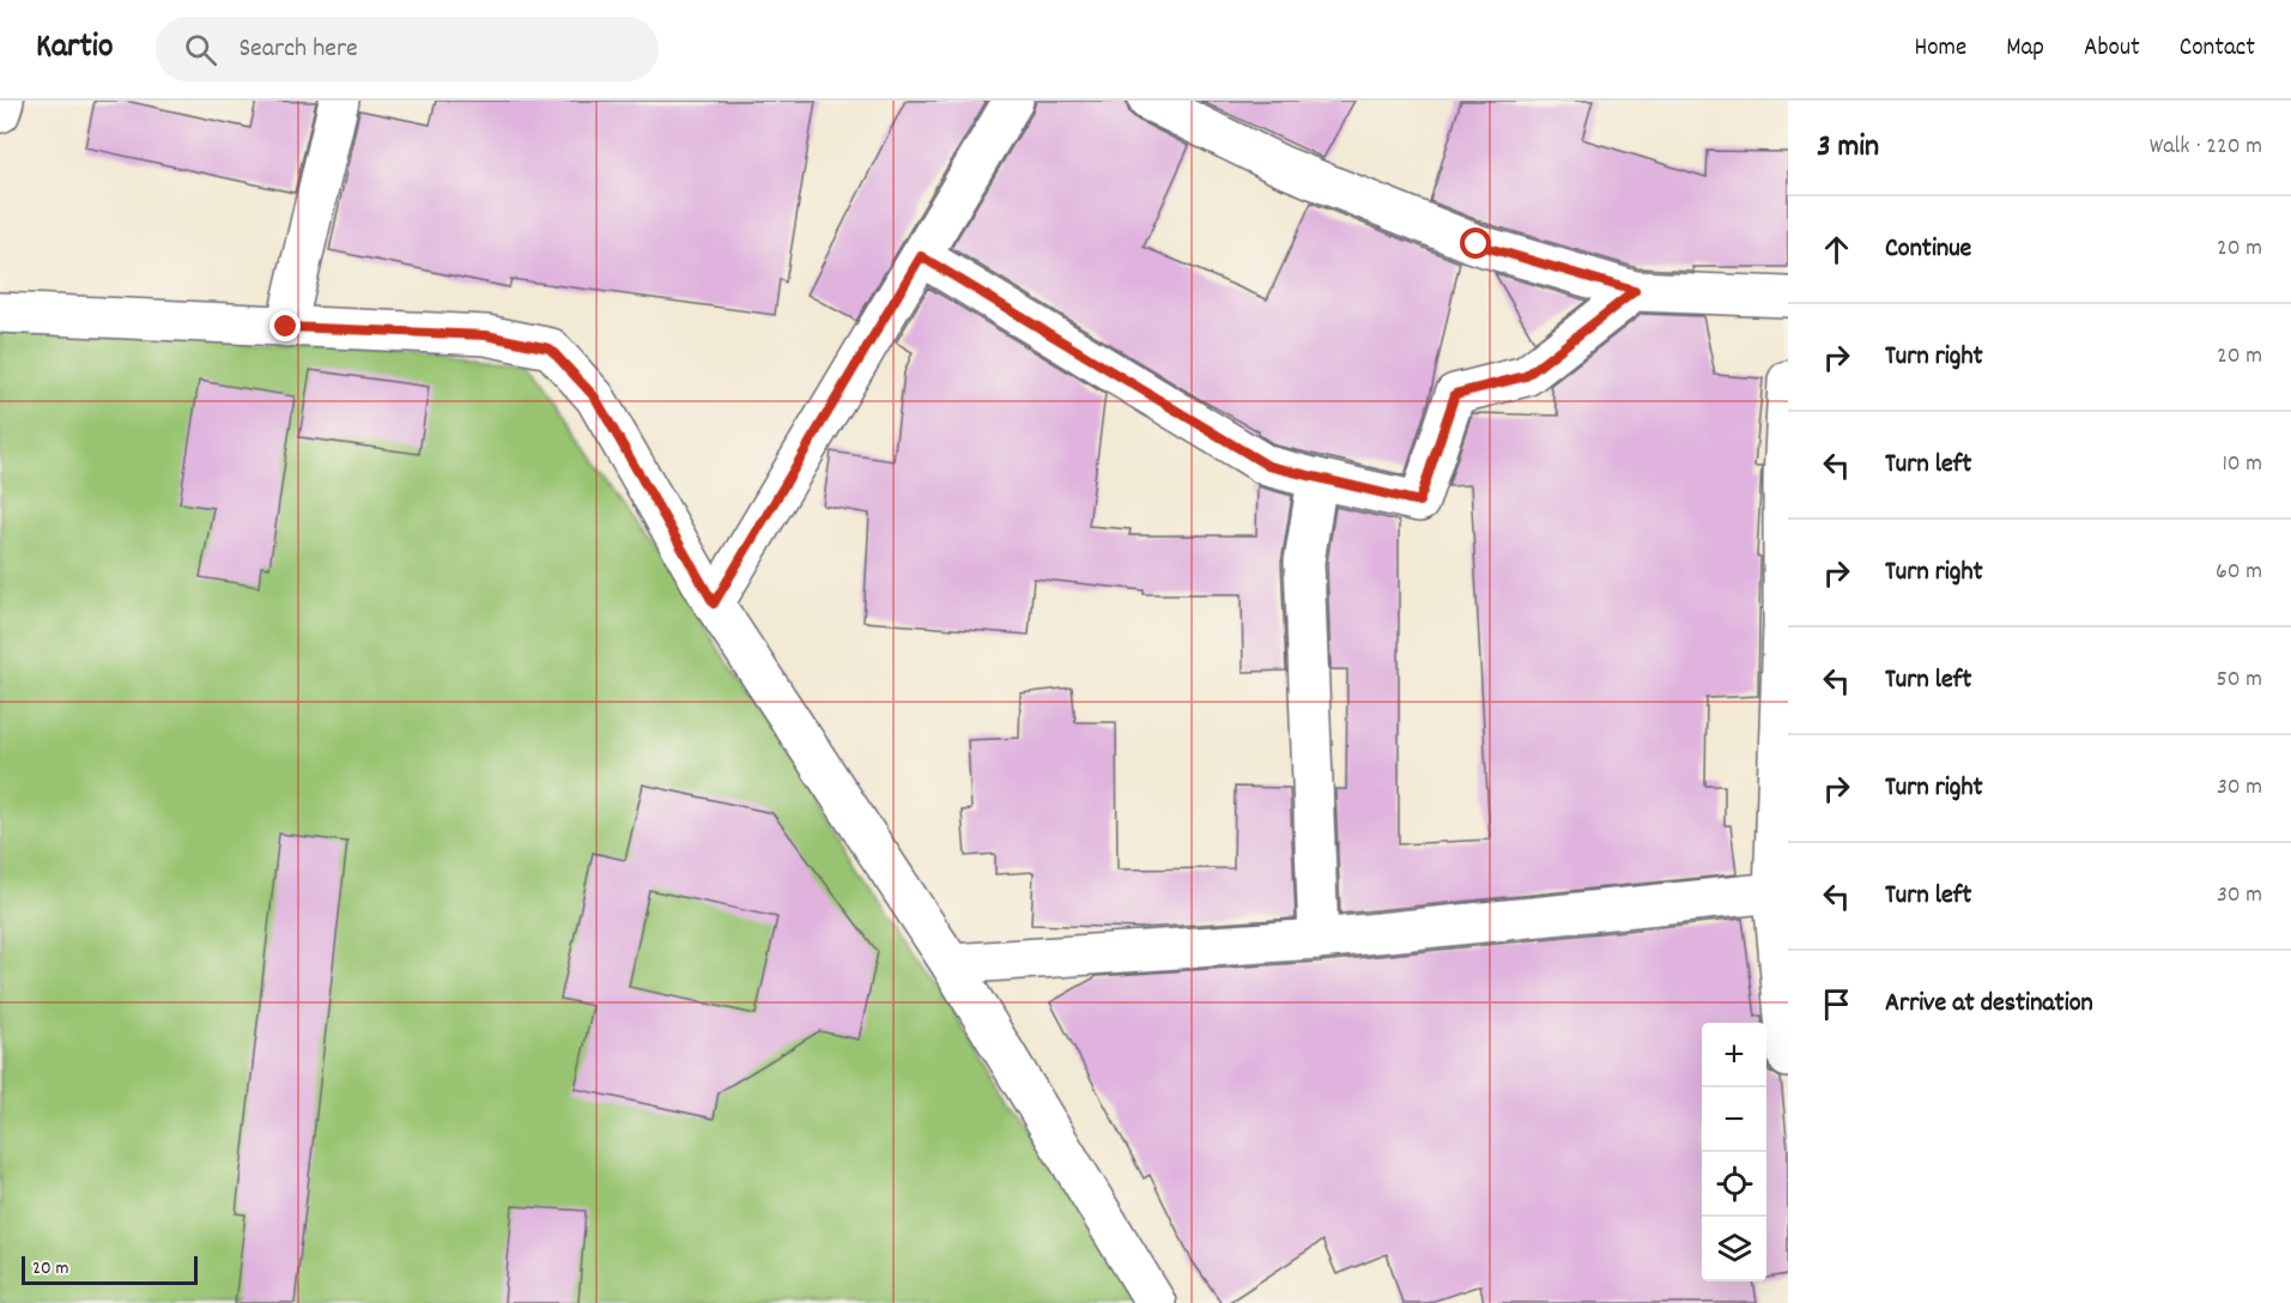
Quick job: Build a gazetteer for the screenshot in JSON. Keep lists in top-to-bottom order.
{
  "scale_bar": "20 m",
  "page": {
    "header": "Kartio",
    "search": "Search here",
    "nav": [
      "Home",
      "Map",
      "About",
      "Contact"
    ],
    "heading": ["3 min", "Walk · 220 m"],
    "list": [
      ["Continue", "20 m"],
      ["Turn right", "20 m"],
      ["Turn left", "10 m"],
      ["Turn right", "60 m"],
      ["Turn left", "50 m"],
      ["Turn right", "30 m"],
      ["Turn left", "30 m"],
      "Arrive at destination"
    ],
    "map_buttons": ["+", "−"],
    "scale": "20 m"
  }
}
